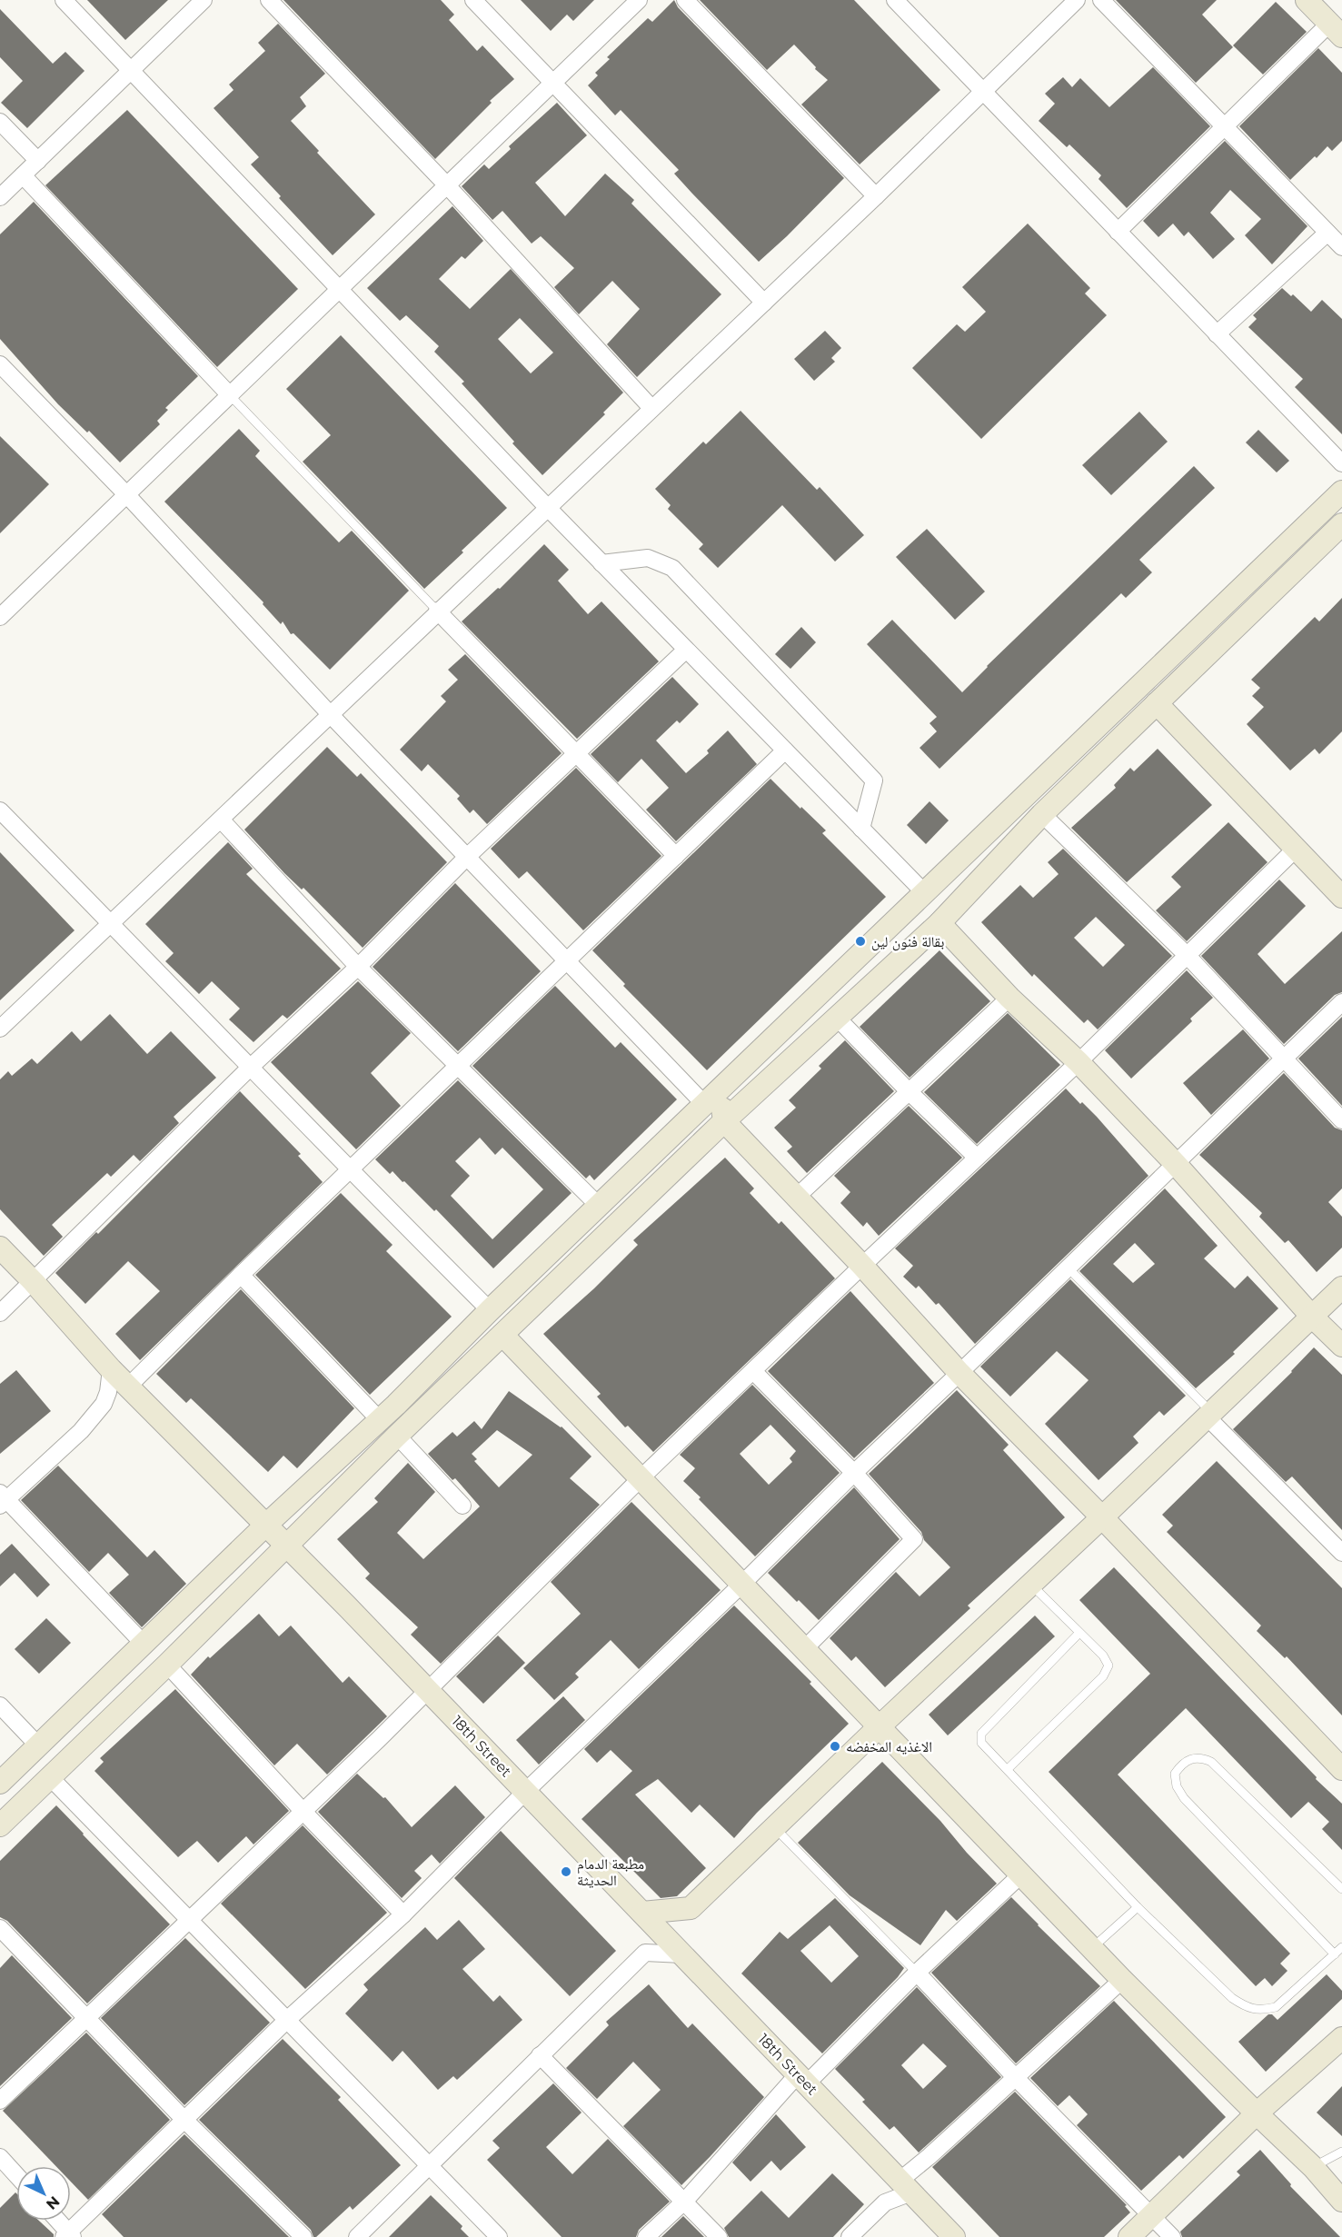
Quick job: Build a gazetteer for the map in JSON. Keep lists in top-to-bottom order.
{
  "streets": {
    "street": ["18th Street"]
  },
  "places": ["بقالة فنون لين", "الاغذيه المخفضه", "مطبعة الدمام الحديثة"],
  "north": "bottom right"
}
